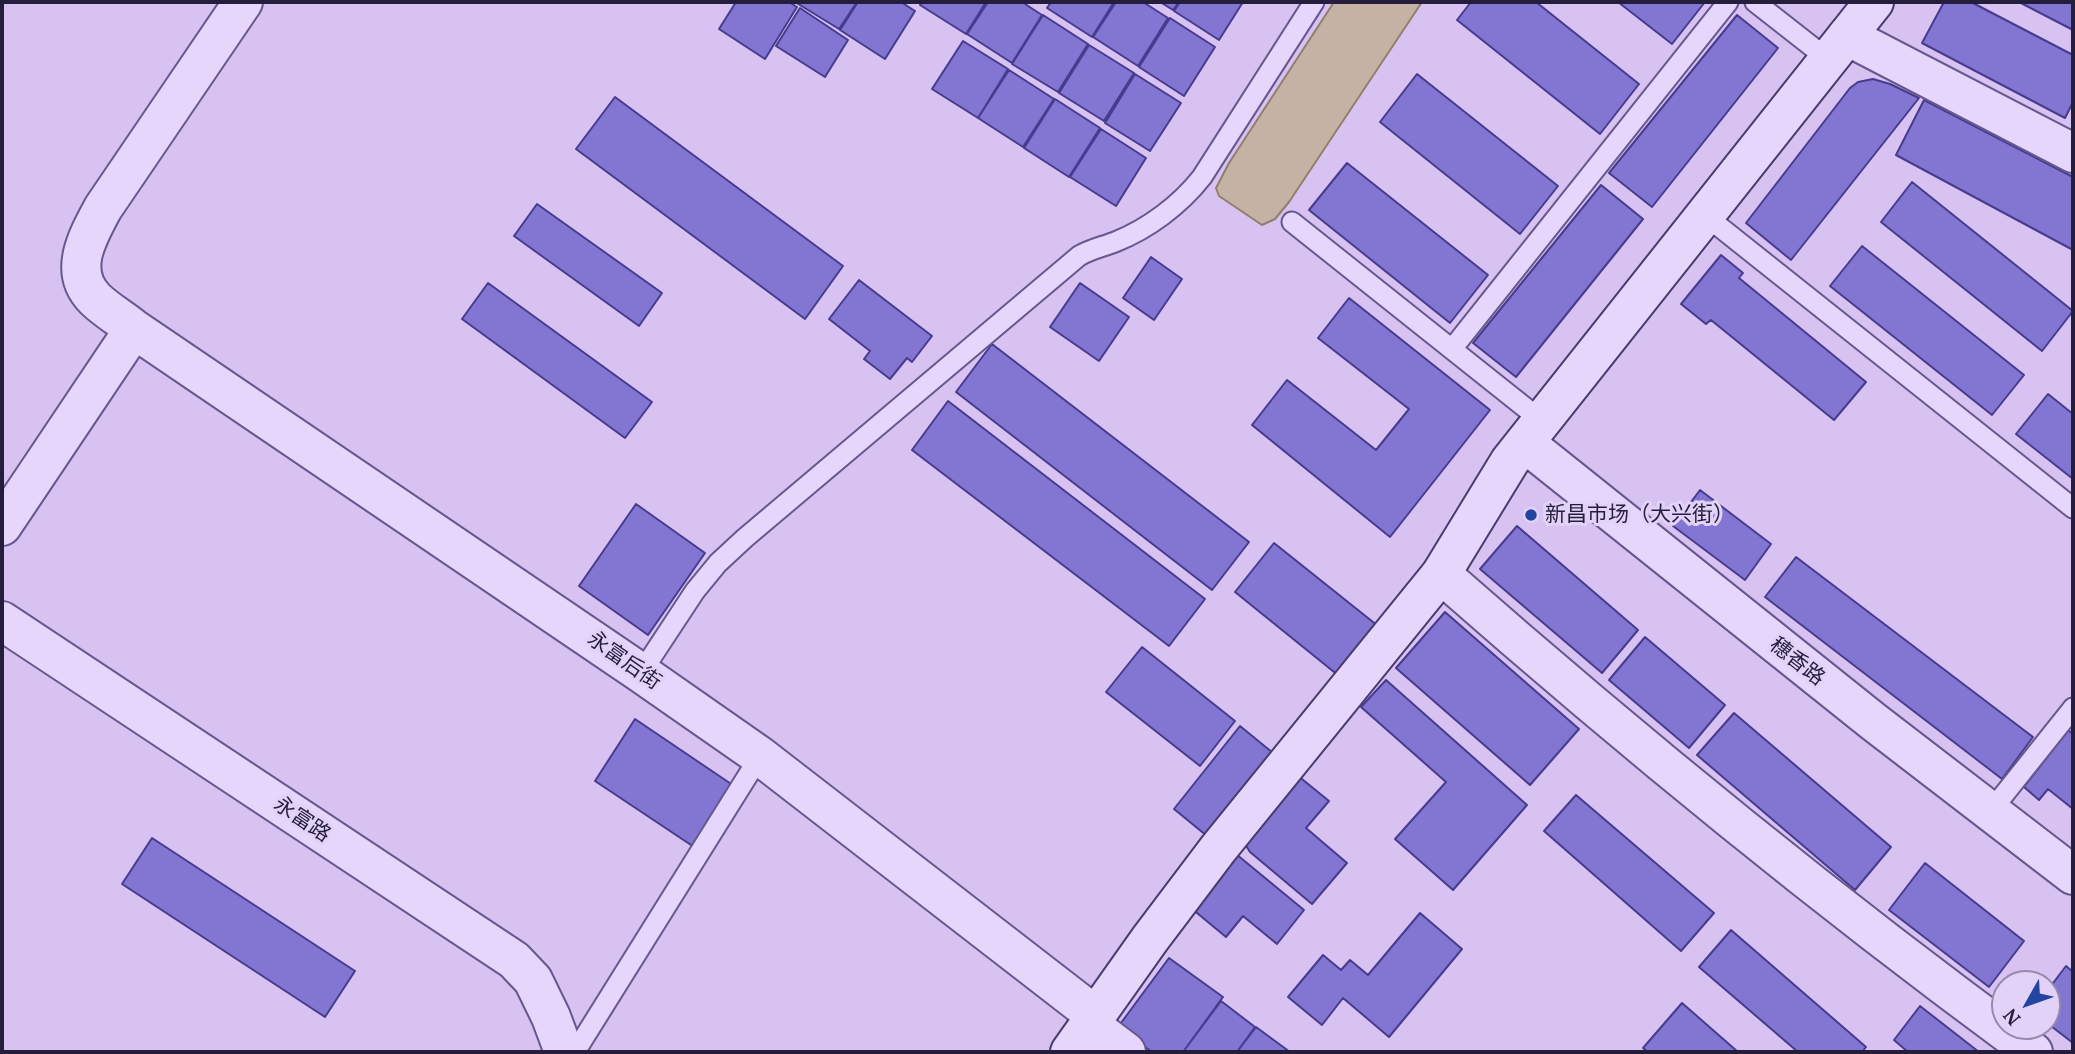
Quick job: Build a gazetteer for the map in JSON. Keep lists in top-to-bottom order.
{
  "streets": {
    "street": ["永富后街", "穗香路", "永富路"]
  },
  "places": ["新昌市场（大兴街）"],
  "north": "bottom left"
}
